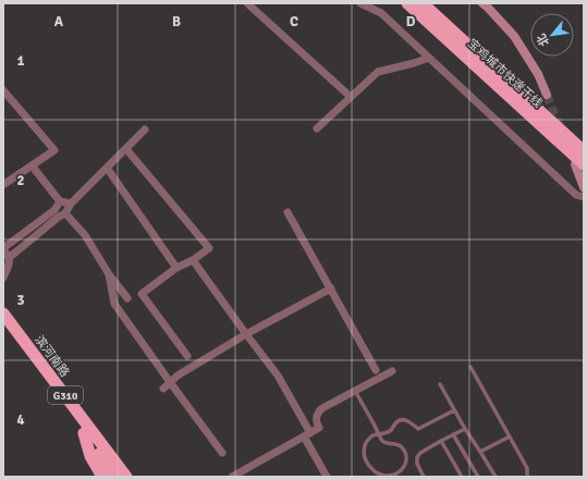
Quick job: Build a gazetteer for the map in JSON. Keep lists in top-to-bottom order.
{
  "streets": {
    "highway": ["宝鸡城市快速干线", "滨河南路", "G310"]
  },
  "north": "bottom left",
  "grid": {
    "columns": [
      "A",
      "B",
      "C",
      "D"
    ],
    "rows": [
      "1",
      "2",
      "3",
      "4"
    ]
  }
}
